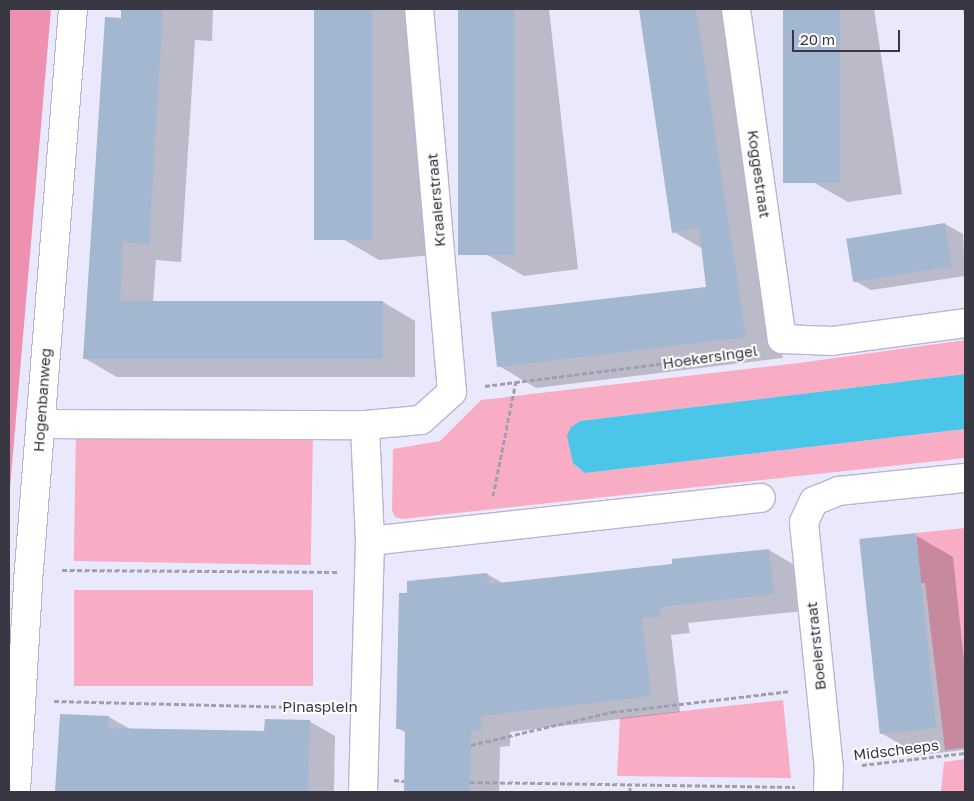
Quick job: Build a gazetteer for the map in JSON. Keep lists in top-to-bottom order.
{
  "streets": {
    "street": [
      "Koggestraat",
      "Kraaierstraat",
      "Hogenbanweg",
      "Boeierstraat",
      "Pinasplein"
    ],
    "path": ["Hoekersingel", "Midscheeps"]
  },
  "crossings": [
    ["Koggestraat", "Hoekersingel"],
    ["Kraaierstraat", "Hoekersingel"],
    ["Hogenbanweg", "Pinasplein"],
    ["Boeierstraat", "Midscheeps"]
  ],
  "scale_bar": "20 m"
}
